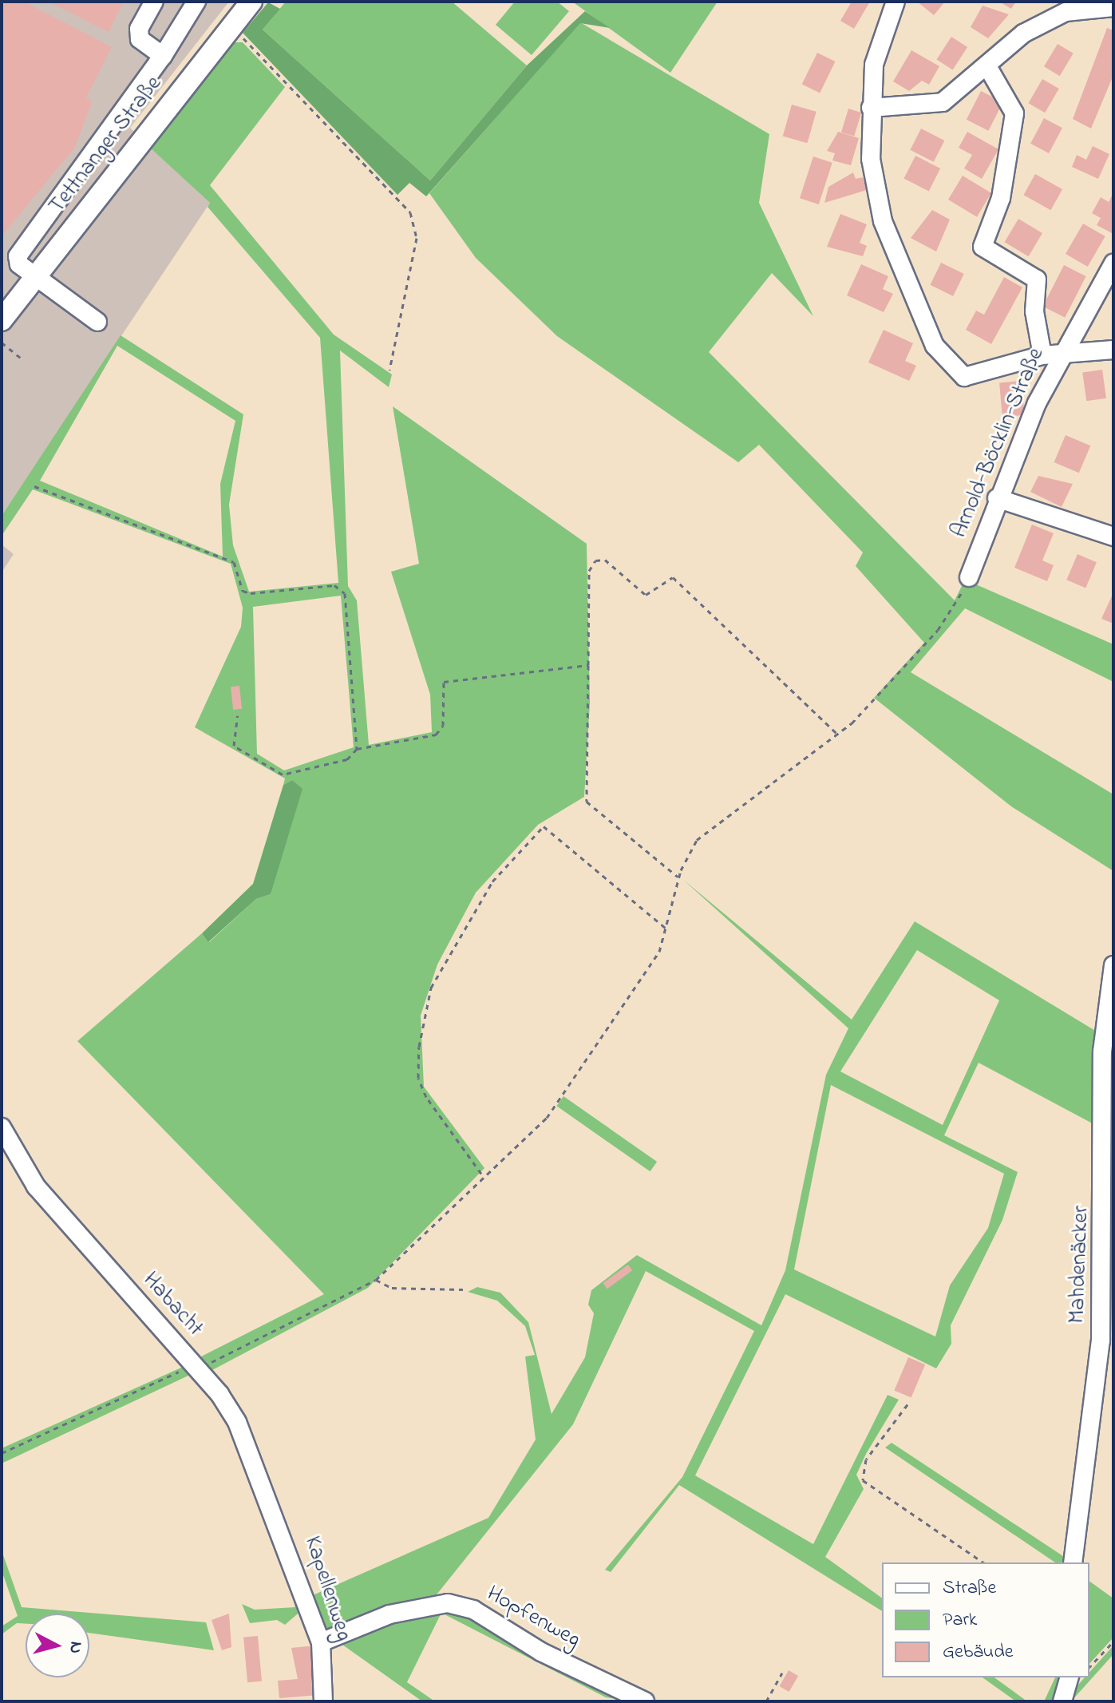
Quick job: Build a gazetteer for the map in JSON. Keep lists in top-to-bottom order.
{
  "streets": {
    "main road": ["Tettnanger Straße"],
    "street": [
      "Arnold-Böcklin-Straße",
      "Mahdenäcker",
      "Habacht",
      "Kapellenweg",
      "Hopfenweg"
    ]
  },
  "crossings": [
    ["Habacht", "Kapellenweg"],
    ["Kapellenweg", "Hopfenweg"]
  ],
  "legend": ["Straße", "Park", "Gebäude"],
  "north": "right"
}
